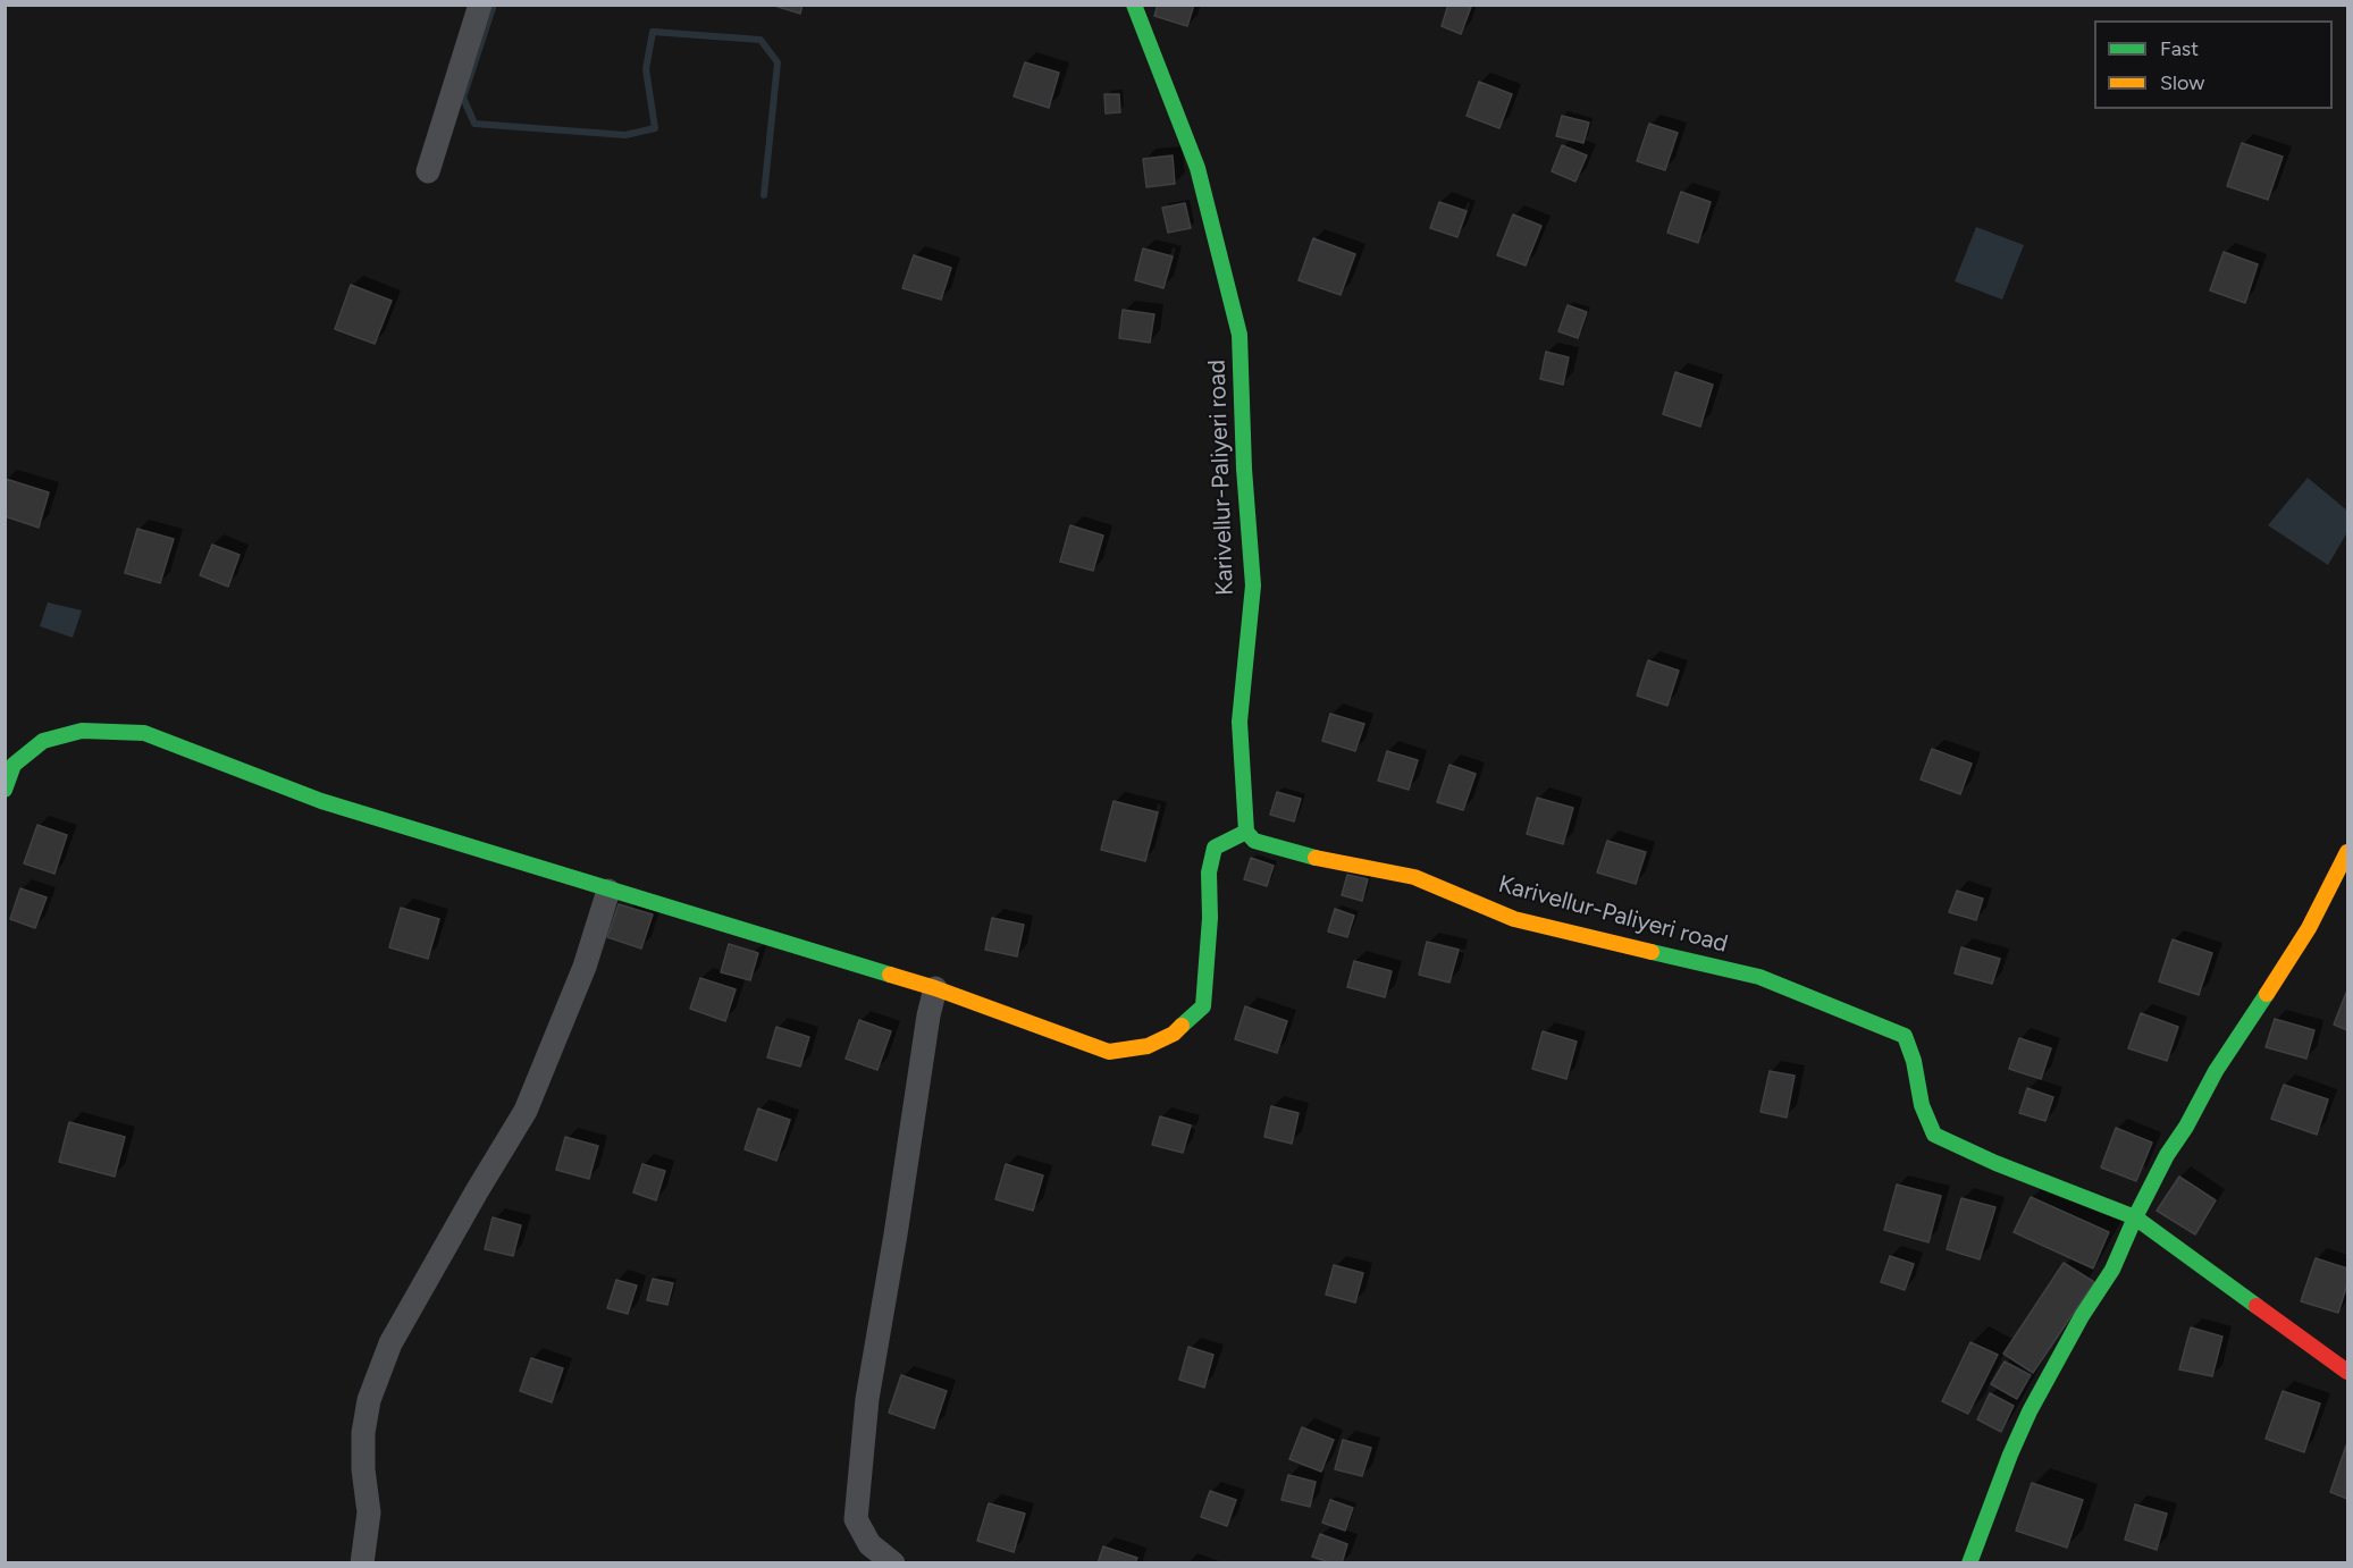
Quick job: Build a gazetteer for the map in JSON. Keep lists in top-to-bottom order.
{
  "streets": {
    "street": ["Karivellur-Paliyeri road"]
  },
  "legend": ["Fast", "Slow"]
}
